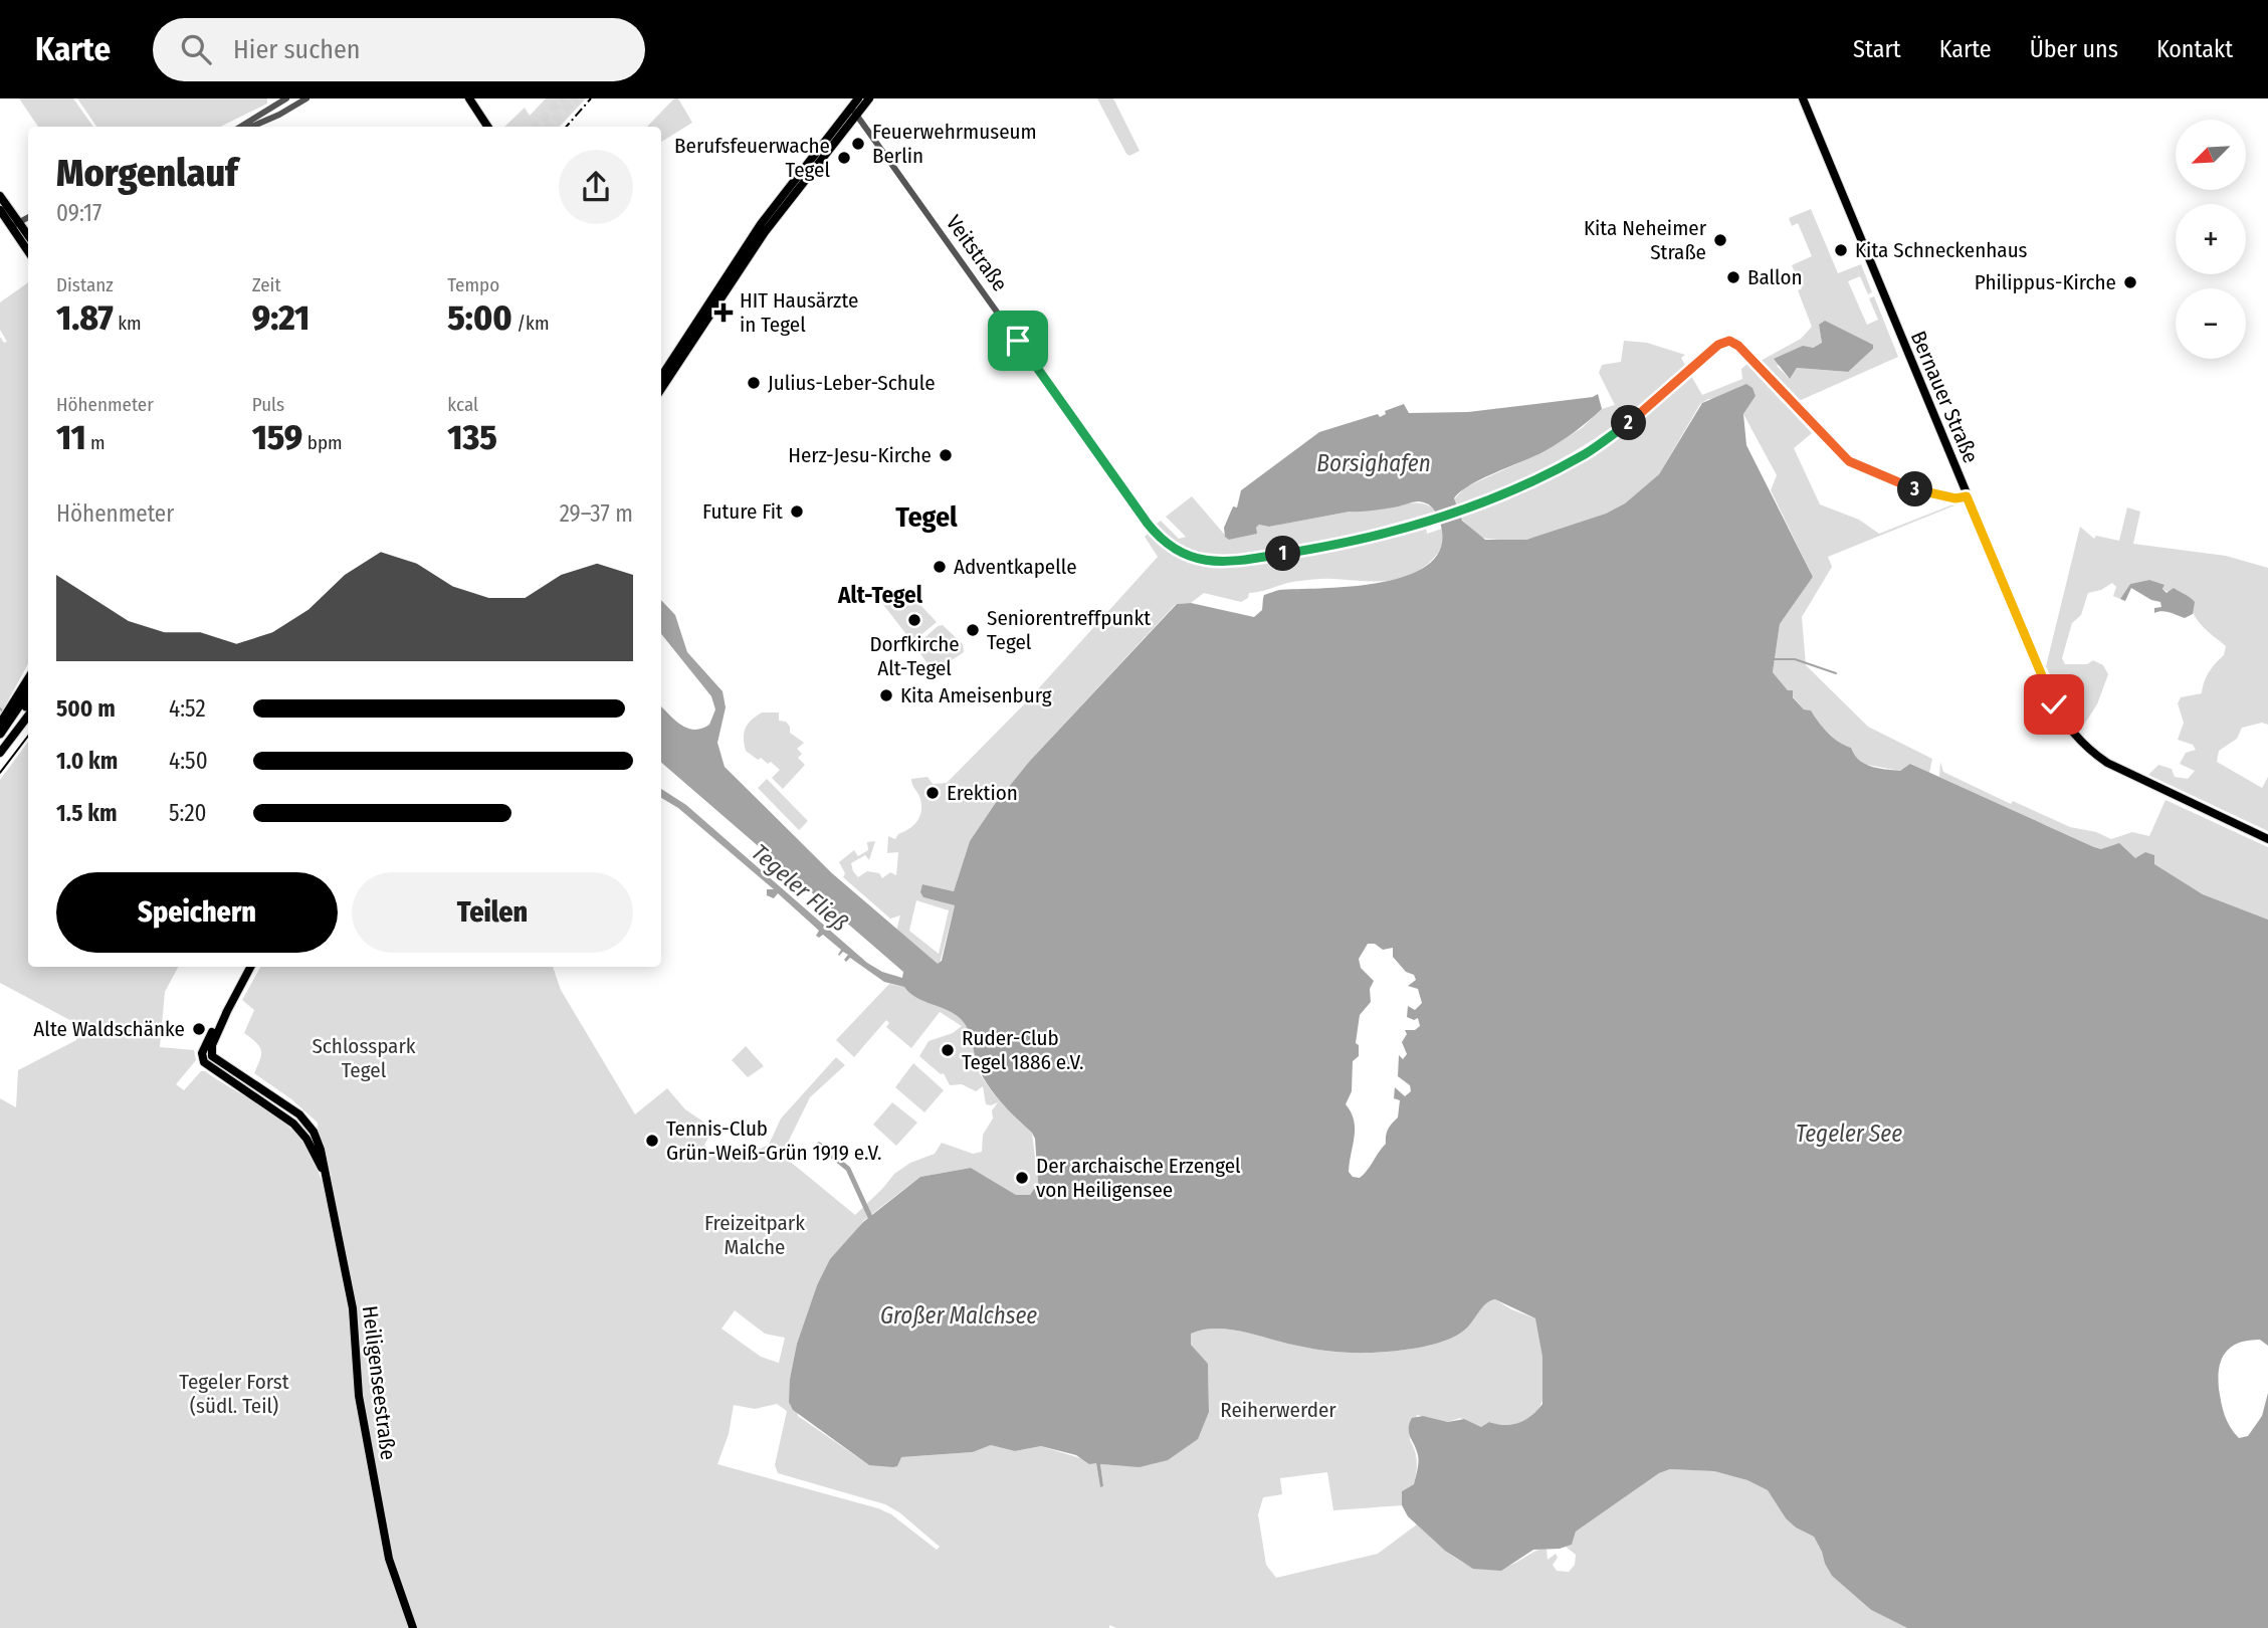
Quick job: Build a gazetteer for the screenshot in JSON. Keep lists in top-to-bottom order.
{
  "streets": {
    "main road": ["Bernauer Straße", "Heiligenseestraße"],
    "street": ["Veitstraße"]
  },
  "crossings": [
    ["Veitstraße", "Bernauer Straße"]
  ],
  "districts": ["Tegel", "Alt-Tegel"],
  "water": [
    "Borsighafen",
    "Tegeler Fließ",
    "Tegeler See",
    "Großer Malchsee"
  ],
  "parks": [
    "Schlosspark Tegel",
    "Freizeitpark Malche",
    "Tegeler Forst (südl. Teil)",
    "Reiherwerder"
  ],
  "places": {
    "other": [
      "Feuerwehrmuseum Berlin",
      "Berufsfeuerwache Tegel",
      "Kita Neheimer Straße",
      "Kita Schneckenhaus",
      "Ballon",
      "Philippus-Kirche",
      "Julius-Leber-Schule",
      "Herz-Jesu-Kirche",
      "Future Fit",
      "Adventkapelle",
      "Dorfkirche Alt-Tegel",
      "Seniorentreffpunkt Tegel",
      "Kita Ameisenburg",
      "Erektion",
      "Alte Waldschänke",
      "Ruder-Club Tegel 1886 e.V.",
      "Tennis-Club Grün-Weiß-Grün 1919 e.V.",
      "Der archaische Erzengel von Heiligensee"
    ],
    "health": ["HIT Hausärzte in Tegel"]
  },
  "north": "bottom left",
  "page": {
    "header": "Karte",
    "search": "Hier suchen",
    "nav": [
      "Start",
      "Karte",
      "Über uns",
      "Kontakt"
    ],
    "map_buttons": ["+", "−"],
    "heading": ["Morgenlauf", "09:17"],
    "stats": [
      ["Distanz", "1.87 km"],
      ["Zeit", "9:21"],
      ["Tempo", "5:00 /km"],
      ["Höhenmeter", "11 m"],
      ["Puls", "159 bpm"],
      ["kcal", "135"]
    ],
    "pins": ["2", "3", "1"],
    "chart": ["Höhenmeter", "29–37 m"],
    "list": [
      {
        "name": "500 m",
        "note": "4:52"
      },
      {
        "name": "1.0 km",
        "note": "4:50"
      },
      {
        "name": "1.5 km",
        "note": "5:20"
      }
    ],
    "buttons": ["Speichern", "Teilen"]
  }
}
